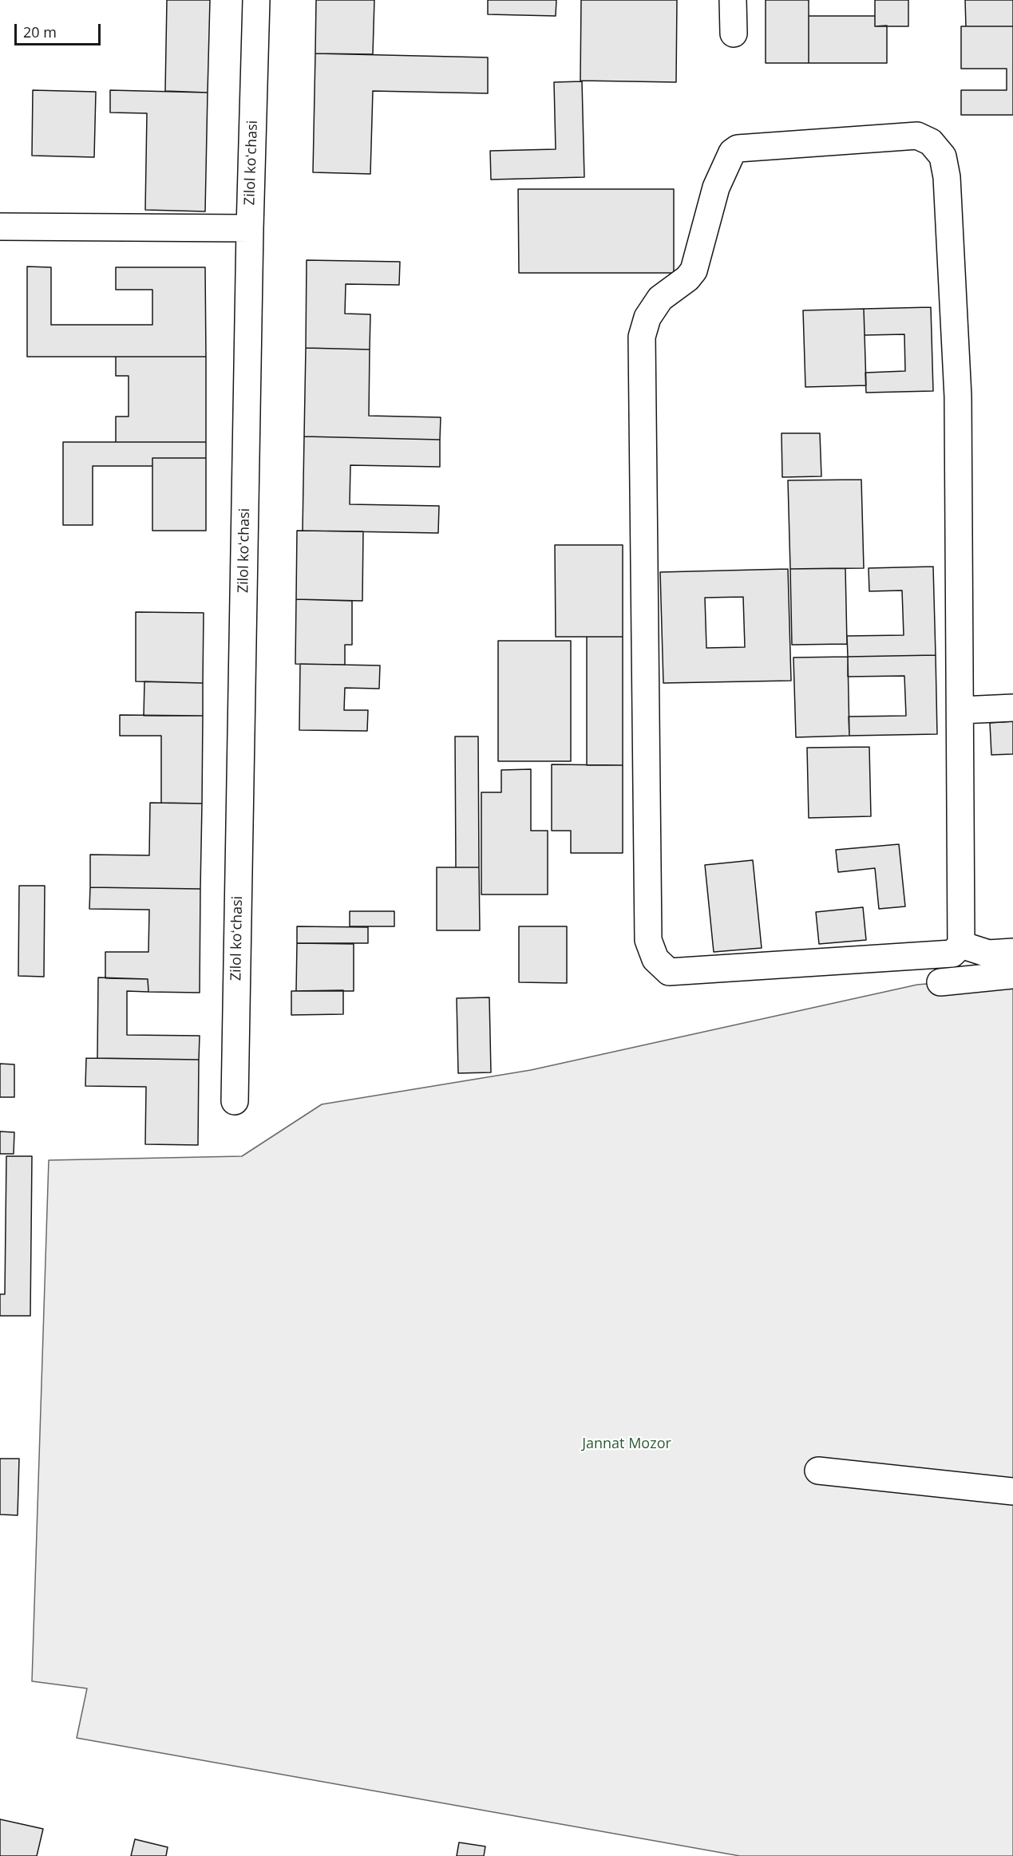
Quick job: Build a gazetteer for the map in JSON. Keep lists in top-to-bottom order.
{
  "streets": {
    "street": ["Zilol koʻchasi"]
  },
  "parks": ["Jannat Mozor"],
  "scale_bar": "20 m"
}
